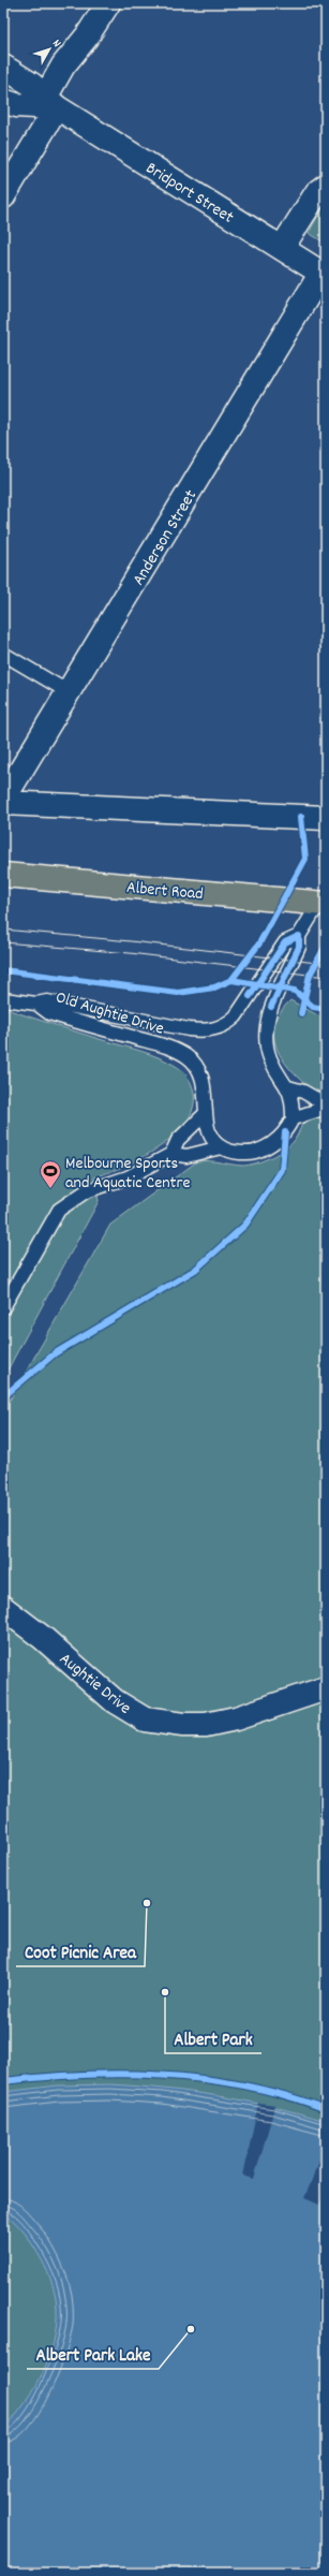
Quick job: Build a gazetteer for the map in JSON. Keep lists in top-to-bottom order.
{
  "streets": {
    "main road": ["Albert Road"],
    "street": ["Bridport Street", "Anderson Street", "Aughtie Drive"],
    "lane": ["Old Aughtie Drive"]
  },
  "crossings": [
    ["Bridport Street", "Anderson Street"],
    ["Albert Road", "Old Aughtie Drive"]
  ],
  "places": {
    "sports": ["Melbourne Sports and Aquatic Centre"],
    "other": ["Coot Picnic Area", "Albert Park", "Albert Park Lake"]
  },
  "north": "top right"
}
